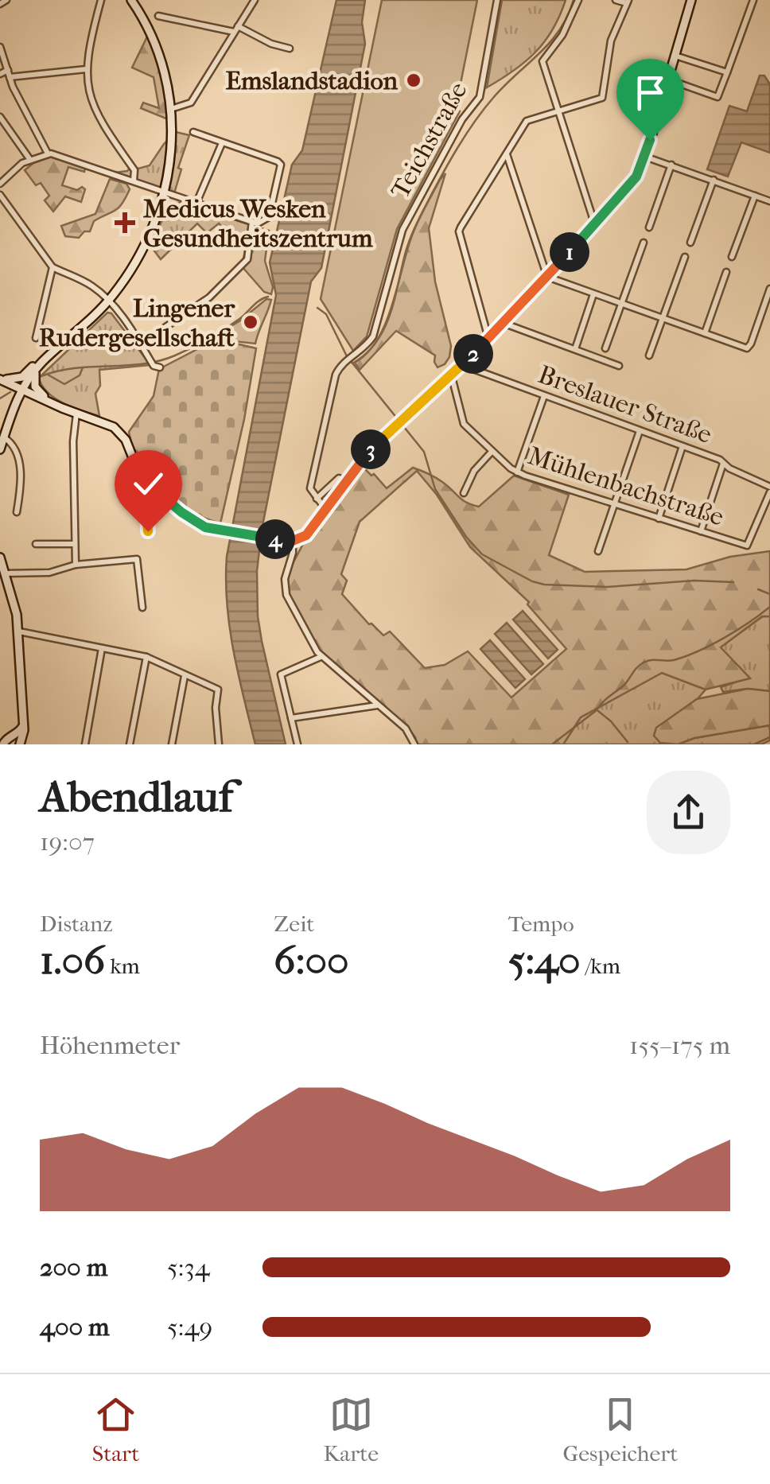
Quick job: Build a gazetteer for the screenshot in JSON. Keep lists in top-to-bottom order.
{
  "streets": {
    "street": ["Teichstraße", "Breslauer Straße", "Mühlenbachstraße"]
  },
  "crossings": [
    ["Breslauer Straße", "Mühlenbachstraße"]
  ],
  "places": {
    "other": ["Emslandstadion", "Lingener Rudergesellschaft"],
    "health": ["Medicus Wesken Gesundheitszentrum"]
  },
  "page": {
    "pins": [
      "1",
      "2",
      "3",
      "4"
    ],
    "heading": ["Abendlauf", "19:07"],
    "stats": [
      ["Distanz", "1.06 km"],
      ["Zeit", "6:00"],
      ["Tempo", "5:40 /km"]
    ],
    "chart": ["Höhenmeter", "155–175 m"],
    "list": [
      {
        "name": "200 m",
        "note": "5:34"
      },
      {
        "name": "400 m",
        "note": "5:49"
      }
    ],
    "tabs": ["Start", "Karte", "Gespeichert"]
  }
}
